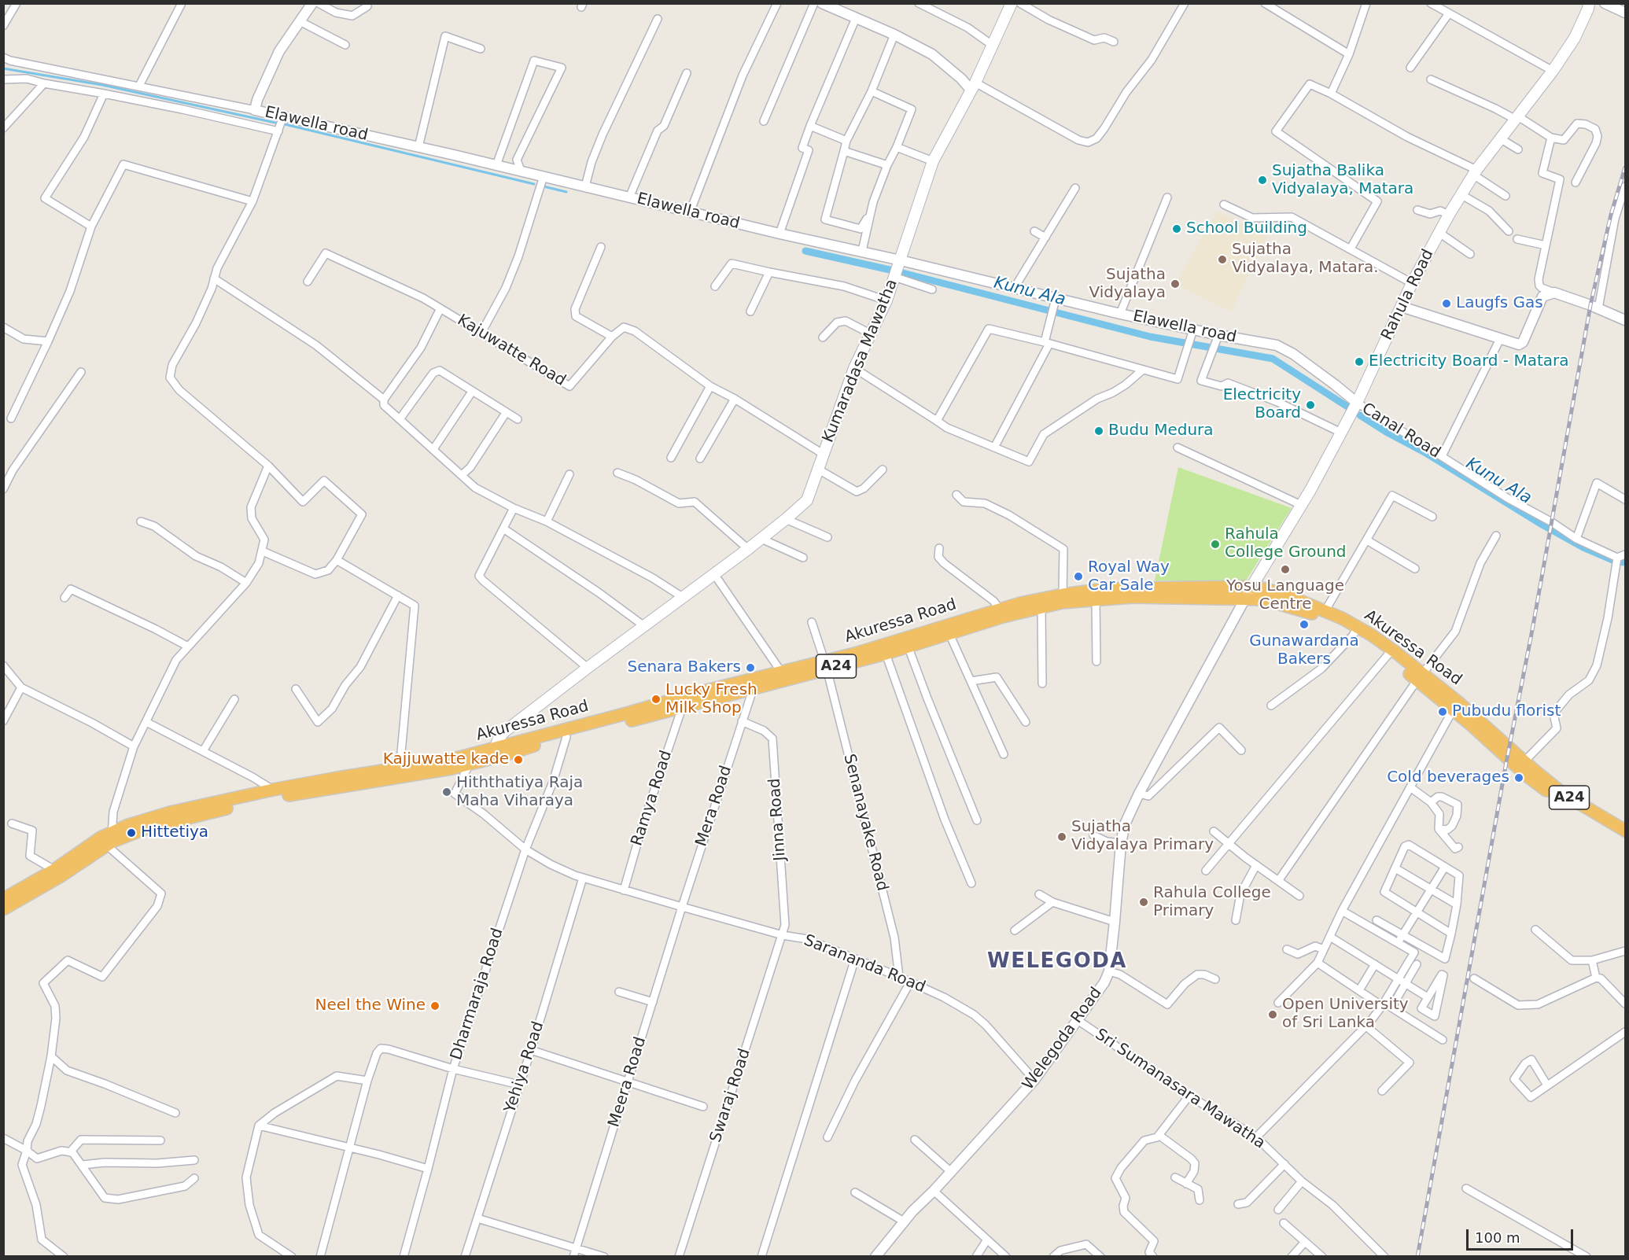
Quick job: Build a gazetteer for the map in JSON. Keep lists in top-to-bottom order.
{
  "streets": {
    "highway": ["Akuressa Road", "A24"],
    "main road": ["Rahula Road", "Kumaradasa Mawatha"],
    "street": [
      "Elawella road",
      "Kajuwatte Road",
      "Canal Road",
      "Ramya Road",
      "Mera Road",
      "Jinna Road",
      "Senanayake Road",
      "Sarananda Road",
      "Dharmaraja Road",
      "Welegoda Road",
      "Yehiya Road",
      "Meera Road",
      "Sri Sumanasara Mawatha",
      "Swaraj Road"
    ]
  },
  "crossings": [
    ["Elawella road", "Rahula Road"],
    ["Elawella road", "Kumaradasa Mawatha"],
    ["Elawella road", "Canal Road"],
    ["Rahula Road", "Canal Road"],
    ["Rahula Road", "Akuressa Road"],
    ["Rahula Road", "Welegoda Road"],
    ["Kumaradasa Mawatha", "Akuressa Road"],
    ["Akuressa Road", "Ramya Road"],
    ["Akuressa Road", "Mera Road"],
    ["Akuressa Road", "Senanayake Road"],
    ["Akuressa Road", "Sarananda Road"],
    ["Akuressa Road", "Dharmaraja Road"],
    ["Akuressa Road", "Welegoda Road"],
    ["Ramya Road", "Sarananda Road"],
    ["Mera Road", "Jinna Road"],
    ["Mera Road", "Sarananda Road"],
    ["Mera Road", "Meera Road"],
    ["Jinna Road", "Sarananda Road"],
    ["Jinna Road", "Swaraj Road"],
    ["Senanayake Road", "Sarananda Road"],
    ["Sarananda Road", "Dharmaraja Road"],
    ["Sarananda Road", "Welegoda Road"],
    ["Sarananda Road", "Yehiya Road"],
    ["Sarananda Road", "Meera Road"],
    ["Sarananda Road", "Swaraj Road"],
    ["Welegoda Road", "Sri Sumanasara Mawatha"]
  ],
  "districts": ["WELEGODA"],
  "water": ["Kunu Ala"],
  "places": [
    "Sujatha Balika Vidyalaya, Matara",
    "School Building",
    "Sujatha Vidyalaya, Matara.",
    "Sujatha Vidyalaya",
    "Laugfs Gas",
    "Electricity Board - Matara",
    "Electricity Board",
    "Budu Medura",
    "Rahula College Ground",
    "Yosu Language Centre",
    "Royal Way Car Sale",
    "Gunawardana Bakers",
    "Senara Bakers",
    "Lucky Fresh Milk Shop",
    "Pubudu florist",
    "Kajjuwatte kade",
    "Cold beverages",
    "Hiththatiya Raja Maha Viharaya",
    "Hittetiya",
    "Sujatha Vidyalaya Primary",
    "Rahula College Primary",
    "Neel the Wine",
    "Open University of Sri Lanka"
  ],
  "scale_bar": "100 m"
}
